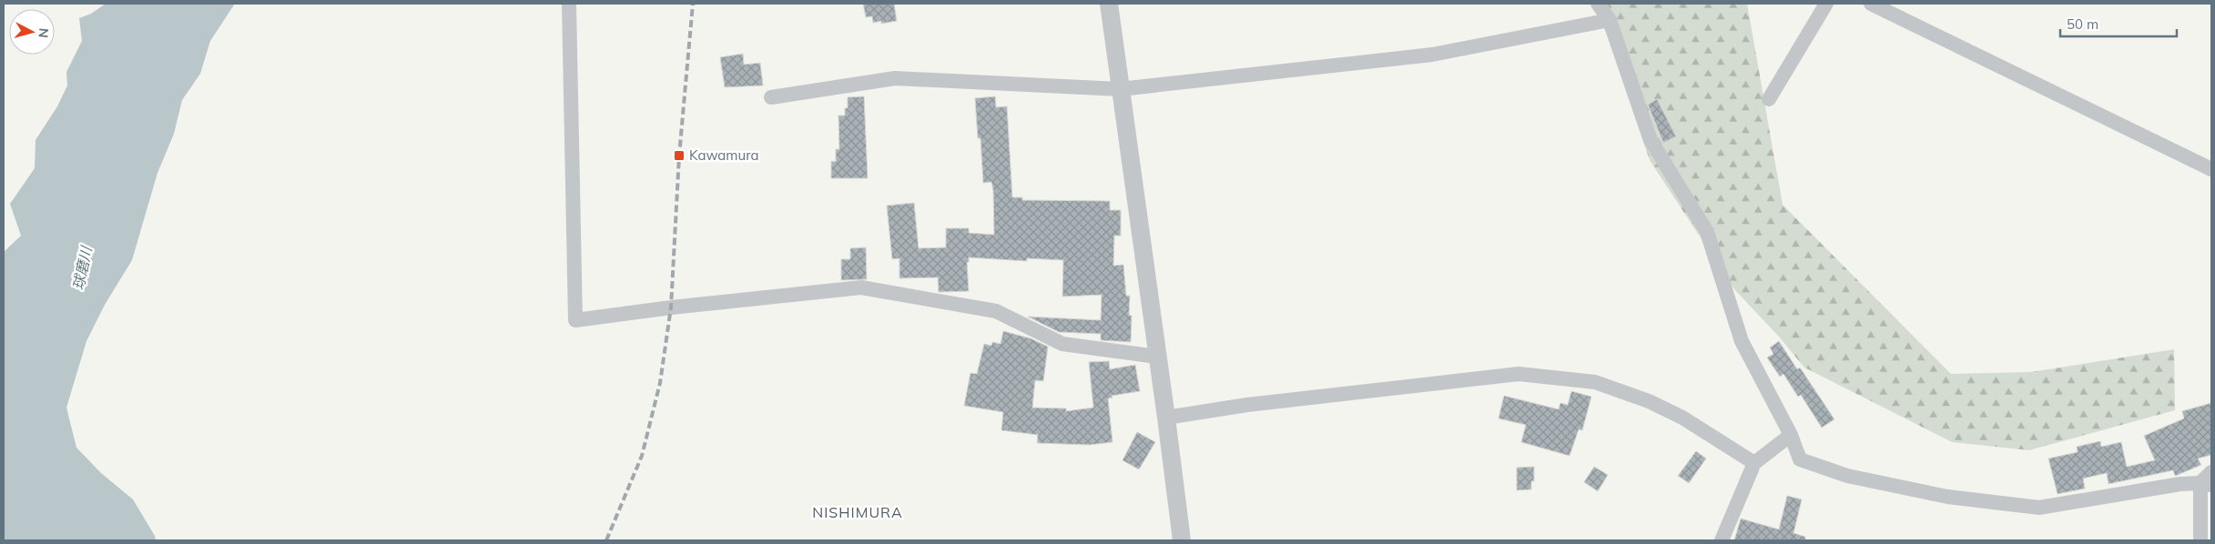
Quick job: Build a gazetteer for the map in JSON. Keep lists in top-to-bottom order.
{
  "districts": ["NISHIMURA"],
  "water": ["球磨川"],
  "places": {
    "transit": ["Kawamura"]
  },
  "scale_bar": "50 m",
  "north": "right"
}
